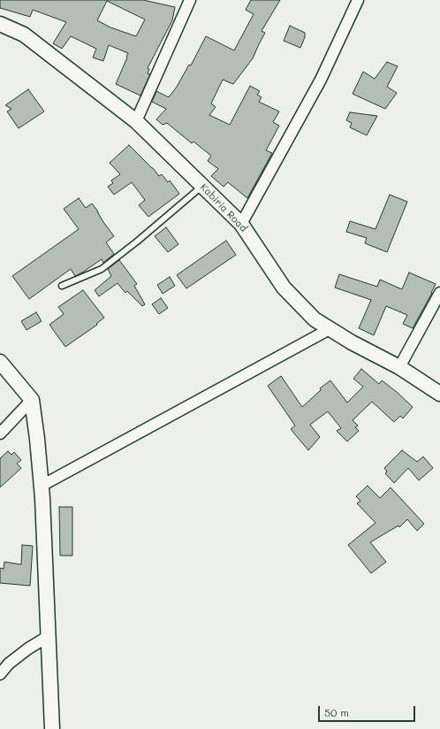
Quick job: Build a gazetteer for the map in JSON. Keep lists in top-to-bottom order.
{
  "streets": {
    "main road": ["Kabiria Road"]
  },
  "scale_bar": "50 m"
}
